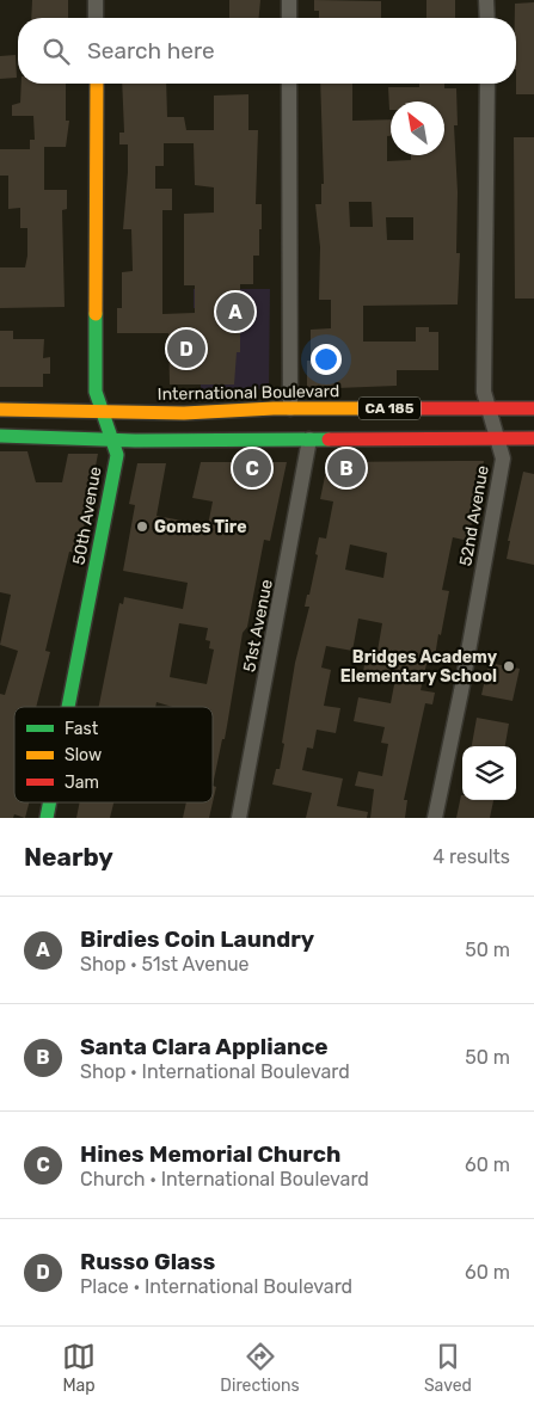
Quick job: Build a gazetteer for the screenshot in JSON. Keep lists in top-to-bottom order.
{
  "streets": {
    "main road": ["International Boulevard", "CA 185", "50th Avenue"],
    "street": ["52nd Avenue", "51st Avenue"]
  },
  "crossings": [
    ["International Boulevard", "50th Avenue"],
    ["International Boulevard", "52nd Avenue"],
    ["CA 185", "50th Avenue"],
    ["CA 185", "52nd Avenue"],
    ["CA 185", "51st Avenue"]
  ],
  "places": ["Gomes Tire", "Bridges Academy Elementary School"],
  "legend": ["Fast", "Slow", "Jam"],
  "north": "top left",
  "page": {
    "search": "Search here",
    "pins": [
      "A",
      "D",
      "B",
      "C"
    ],
    "heading": ["Nearby", "4 results"],
    "list": [
      {
        "mark": "A",
        "name": "Birdies Coin Laundry",
        "note": "Shop · 51st Avenue",
        "value": "50 m"
      },
      {
        "mark": "B",
        "name": "Santa Clara Appliance",
        "note": "Shop · International Boulevard",
        "value": "50 m"
      },
      {
        "mark": "C",
        "name": "Hines Memorial Church",
        "note": "Church · International Boulevard",
        "value": "60 m"
      },
      {
        "mark": "D",
        "name": "Russo Glass",
        "note": "Place · International Boulevard",
        "value": "60 m"
      }
    ],
    "nav": ["Map", "Directions", "Saved"]
  }
}
